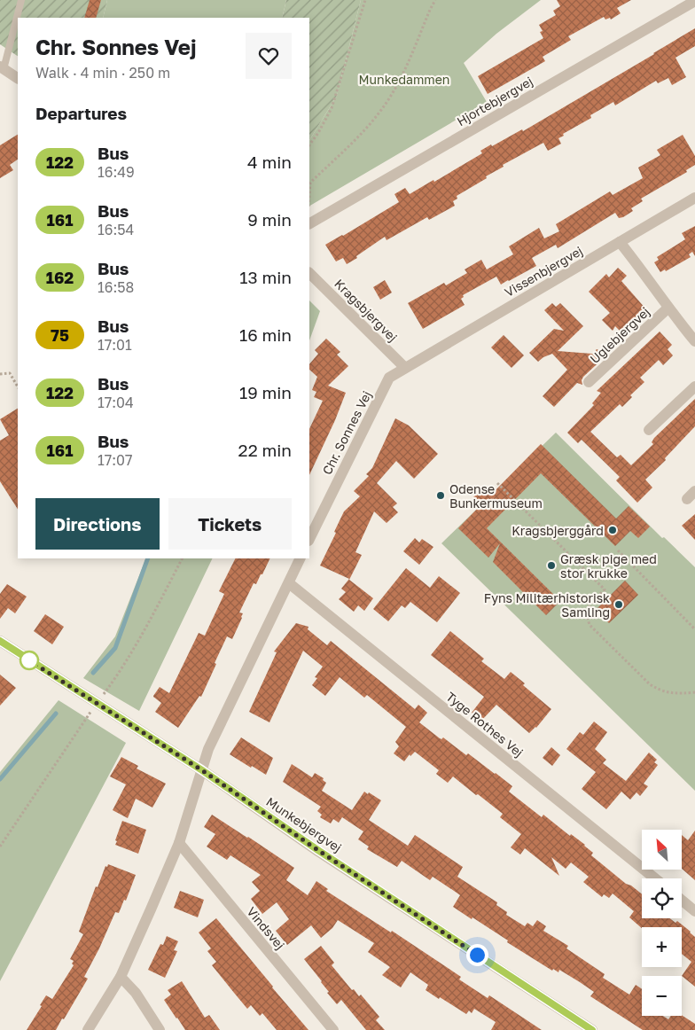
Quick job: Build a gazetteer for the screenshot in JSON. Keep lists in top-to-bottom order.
{
  "streets": {
    "street": [
      "Hjortebjergvej",
      "Vissenbjergvej",
      "Kragsbjergvej",
      "Uglebjergvej",
      "Chr. Sonnes Vej",
      "Tyge Rothes Vej",
      "Munkebjergvej",
      "Vindsvej"
    ]
  },
  "crossings": [
    ["Vissenbjergvej", "Kragsbjergvej"],
    ["Vissenbjergvej", "Uglebjergvej"],
    ["Vissenbjergvej", "Chr. Sonnes Vej"],
    ["Kragsbjergvej", "Chr. Sonnes Vej"]
  ],
  "parks": ["Munkedammen"],
  "places": [
    "Odense Bunkermuseum",
    "Kragsbjerggård",
    "Græsk pige med stor krukke",
    "Fyns Militærhistorisk Samling"
  ],
  "lines": ["bus line 122"],
  "north": "top left",
  "page": {
    "heading": [
      ["Chr. Sonnes Vej", "Walk · 4 min · 250 m"],
      "Departures"
    ],
    "list": [
      {
        "mark": "122",
        "name": "Bus",
        "note": "16:49",
        "value": "4 min"
      },
      {
        "mark": "161",
        "name": "Bus",
        "note": "16:54",
        "value": "9 min"
      },
      {
        "mark": "162",
        "name": "Bus",
        "note": "16:58",
        "value": "13 min"
      },
      {
        "mark": "75",
        "name": "Bus",
        "note": "17:01",
        "value": "16 min"
      },
      {
        "mark": "122",
        "name": "Bus",
        "note": "17:04",
        "value": "19 min"
      },
      {
        "mark": "161",
        "name": "Bus",
        "note": "17:07",
        "value": "22 min"
      }
    ],
    "buttons": ["Directions", "Tickets"],
    "map_buttons": ["+", "−"]
  }
}
